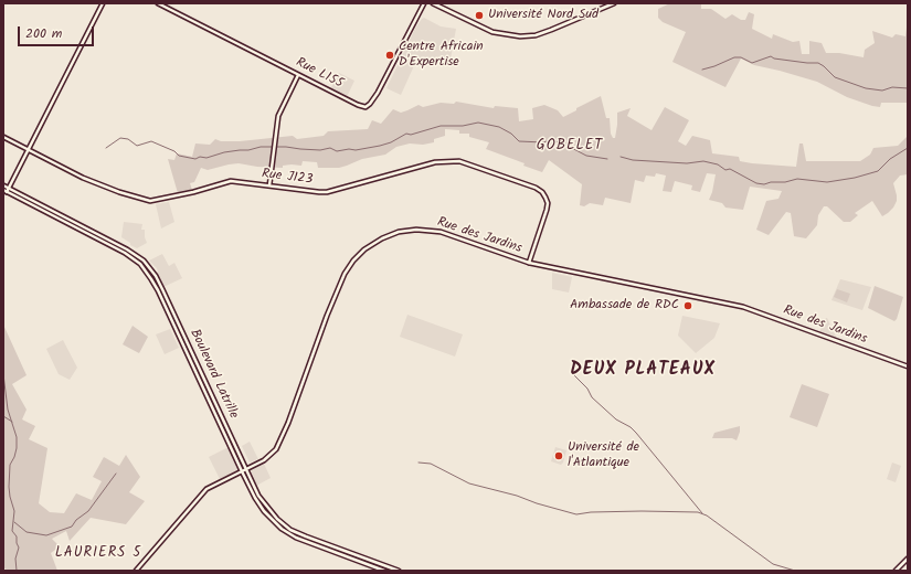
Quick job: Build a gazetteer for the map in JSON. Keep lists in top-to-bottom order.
{
  "streets": {
    "main road": [
      "Rue L155",
      "Rue J123",
      "Rue des Jardins",
      "Boulevard Latrille"
    ]
  },
  "crossings": [
    ["Rue J123", "Rue des Jardins"],
    ["Rue des Jardins", "Boulevard Latrille"]
  ],
  "districts": ["GOBELET", "DEUX PLATEAUX", "LAURIERS 5"],
  "places": [
    "Université Nord Sud",
    "Centre Africain D'Expertise",
    "Ambassade de RDC",
    "Université de l'Atlantique"
  ],
  "scale_bar": "200 m"
}
